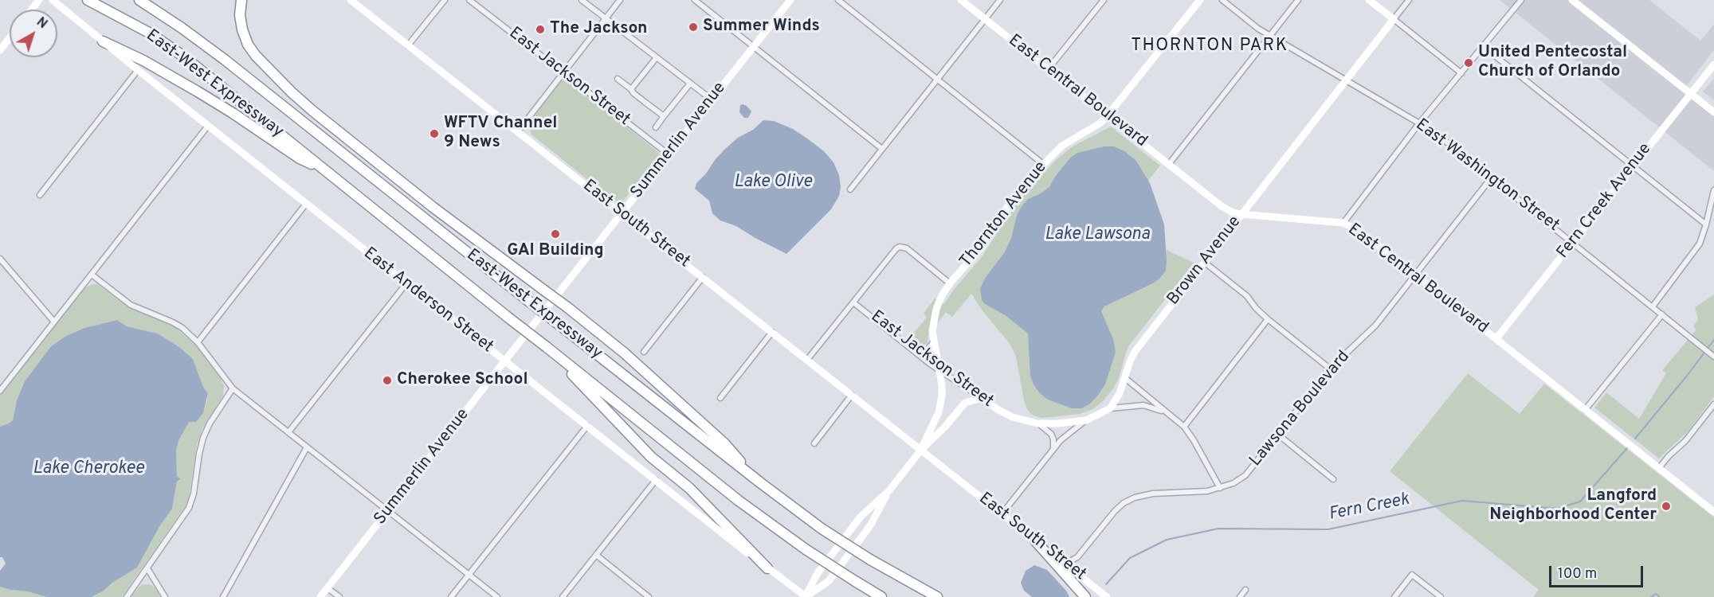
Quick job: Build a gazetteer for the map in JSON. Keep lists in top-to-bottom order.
{
  "streets": {
    "highway": ["East-West Expressway"],
    "street": [
      "East Jackson Street",
      "East Central Boulevard",
      "Summerlin Avenue",
      "East Washington Street",
      "Fern Creek Avenue",
      "Thornton Avenue",
      "East South Street",
      "Brown Avenue",
      "East Anderson Street",
      "Lawsona Boulevard"
    ]
  },
  "crossings": [
    ["East Jackson Street", "Summerlin Avenue"],
    ["East Jackson Street", "Thornton Avenue"],
    ["East Central Boulevard", "Fern Creek Avenue"],
    ["East Central Boulevard", "Thornton Avenue"],
    ["East Central Boulevard", "Brown Avenue"],
    ["East Central Boulevard", "Lawsona Boulevard"],
    ["Summerlin Avenue", "East South Street"],
    ["Summerlin Avenue", "East Anderson Street"],
    ["East Washington Street", "Fern Creek Avenue"],
    ["East Washington Street", "Brown Avenue"],
    ["East Washington Street", "Lawsona Boulevard"],
    ["Thornton Avenue", "East South Street"],
    ["East South Street", "Lawsona Boulevard"]
  ],
  "districts": ["THORNTON PARK"],
  "water": [
    "Lake Olive",
    "Lake Lawsona",
    "Lake Cherokee",
    "Fern Creek"
  ],
  "places": [
    "Summer Winds",
    "The Jackson",
    "United Pentecostal Church of Orlando",
    "WFTV Channel 9 News",
    "GAI Building",
    "Cherokee School",
    "Langford Neighborhood Center"
  ],
  "scale_bar": "100 m",
  "north": "top right"
}
